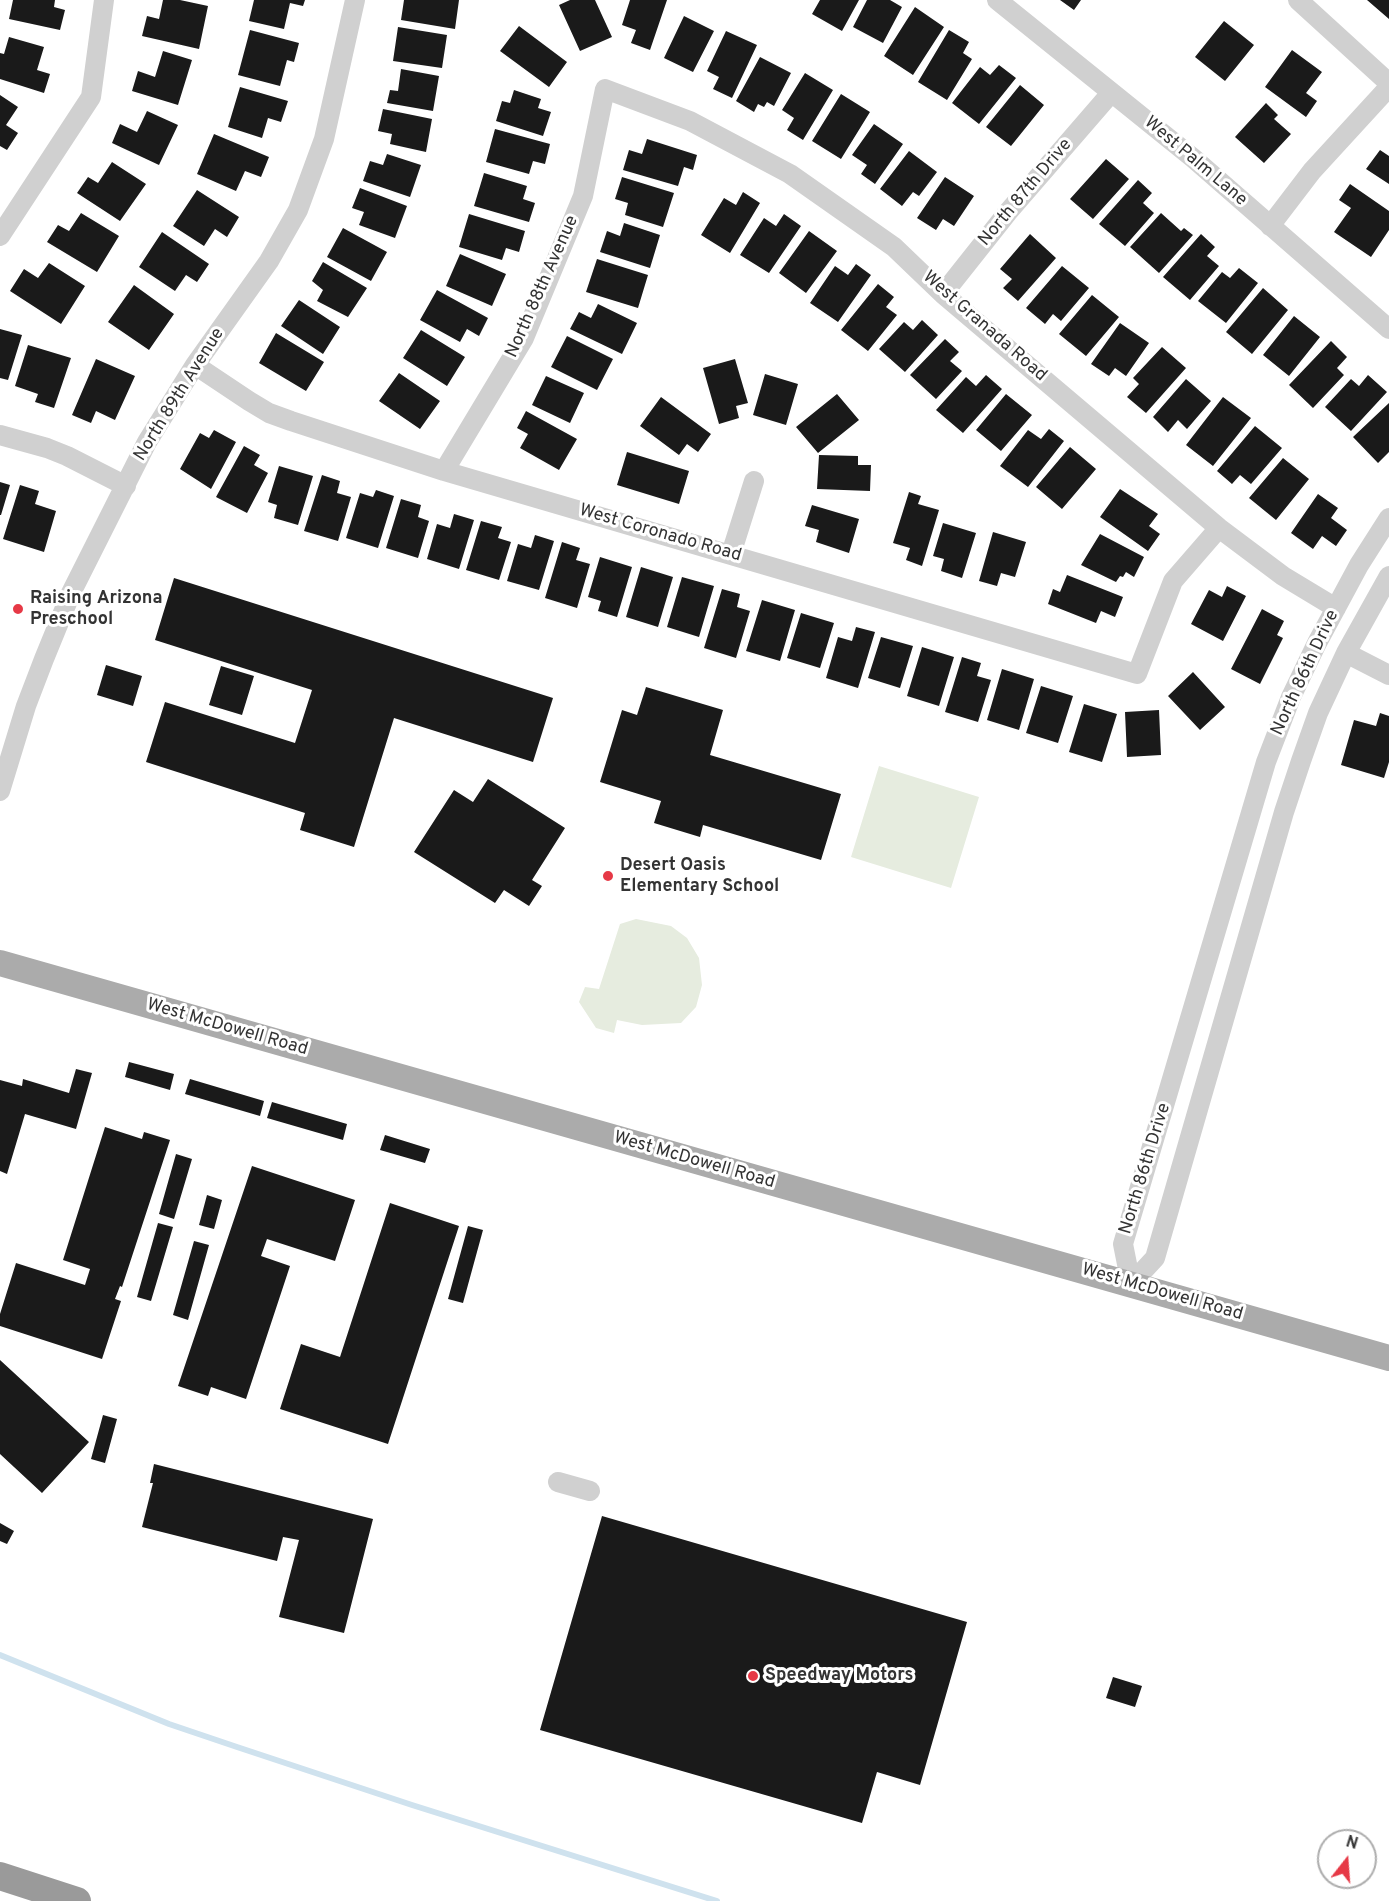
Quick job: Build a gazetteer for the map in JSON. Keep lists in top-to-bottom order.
{
  "streets": {
    "main road": ["West McDowell Road"],
    "street": [
      "West Palm Lane",
      "North 87th Drive",
      "North 88th Avenue",
      "West Granada Road",
      "North 89th Avenue",
      "West Coronado Road",
      "North 86th Drive"
    ]
  },
  "crossings": [
    ["West Palm Lane", "North 87th Drive"],
    ["North 87th Drive", "West Granada Road"],
    ["North 88th Avenue", "West Granada Road"],
    ["North 88th Avenue", "West Coronado Road"],
    ["West Granada Road", "West Coronado Road"],
    ["West Granada Road", "North 86th Drive"],
    ["North 89th Avenue", "West Coronado Road"],
    ["North 86th Drive", "West McDowell Road"]
  ],
  "places": ["Raising Arizona Preschool", "Desert Oasis Elementary School", "Speedway Motors"],
  "north": "top"
}
